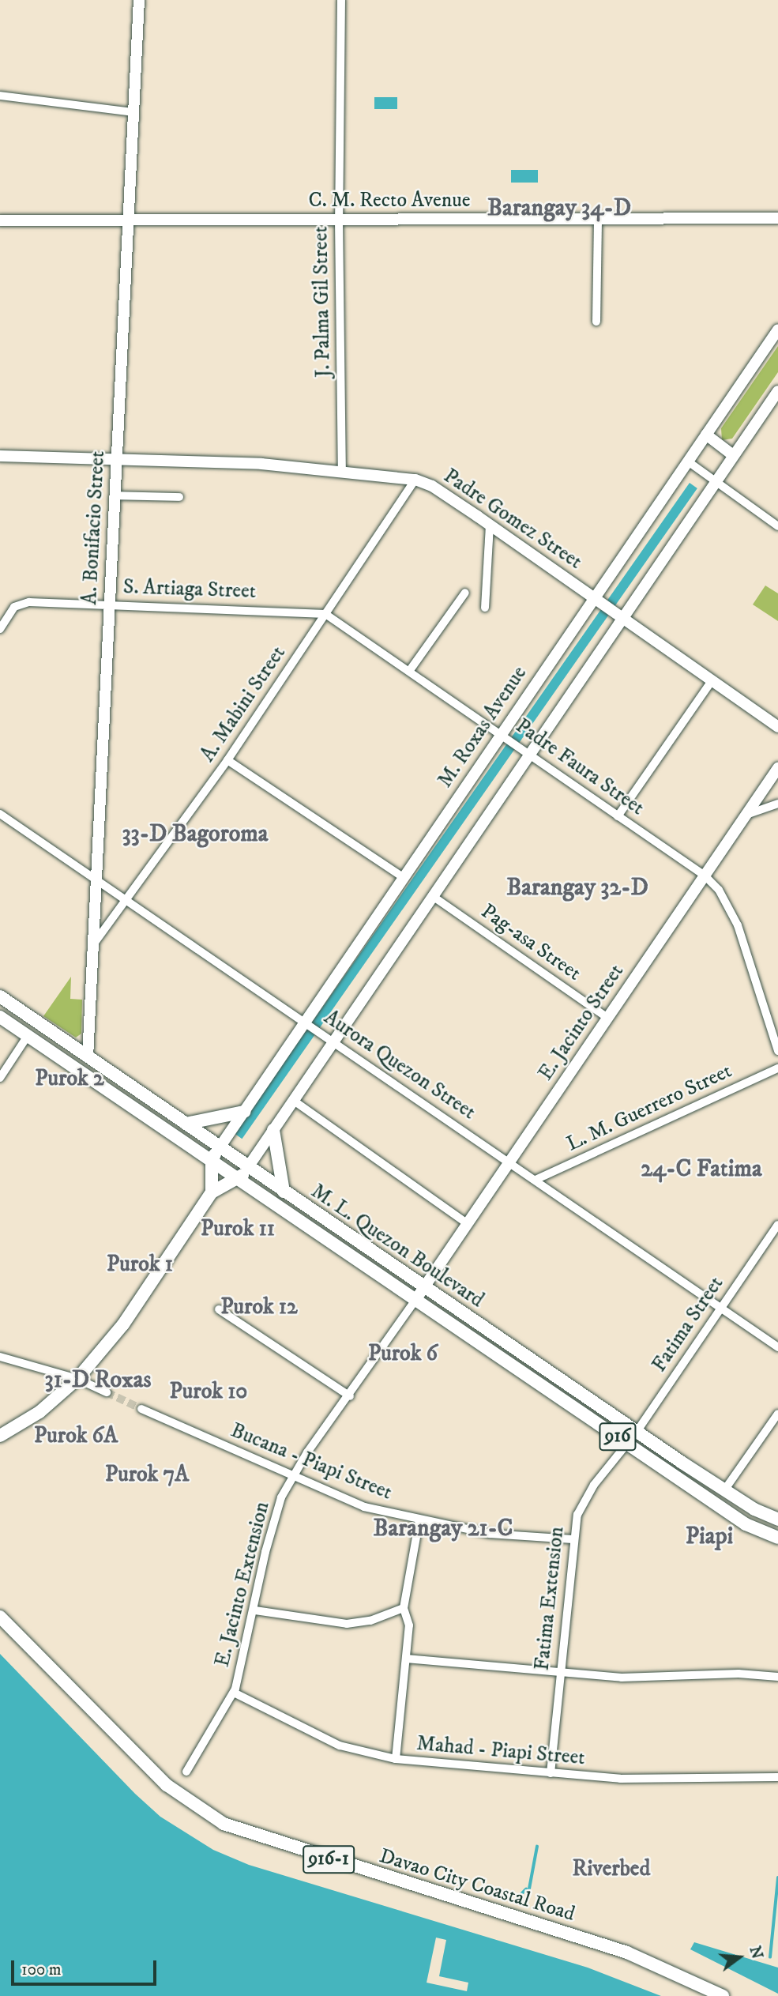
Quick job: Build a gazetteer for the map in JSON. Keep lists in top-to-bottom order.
{
  "streets": {
    "main road": [
      "C. M. Recto Avenue",
      "Padre Gomez Street",
      "A. Bonifacio Street",
      "M. Roxas Avenue",
      "E. Jacinto Street",
      "M. L. Quezon Boulevard",
      "916",
      "916-1",
      "Davao City Coastal Road"
    ],
    "street": [
      "J. Palma Gil Street",
      "S. Artiaga Street",
      "A. Mabini Street",
      "Padre Faura Street",
      "Pag-asa Street",
      "Aurora Quezon Street",
      "L. M. Guerrero Street",
      "Fatima Street",
      "Bucana - Piapi Street",
      "E. Jacinto Extension",
      "Fatima Extension",
      "Mahad - Piapi Street"
    ]
  },
  "crossings": [
    ["C. M. Recto Avenue", "J. Palma Gil Street"],
    ["C. M. Recto Avenue", "A. Bonifacio Street"],
    ["J. Palma Gil Street", "Padre Gomez Street"],
    ["Padre Gomez Street", "A. Bonifacio Street"],
    ["Padre Gomez Street", "A. Mabini Street"],
    ["Padre Gomez Street", "M. Roxas Avenue"],
    ["A. Bonifacio Street", "S. Artiaga Street"],
    ["A. Bonifacio Street", "A. Mabini Street"],
    ["A. Bonifacio Street", "Aurora Quezon Street"],
    ["A. Bonifacio Street", "M. L. Quezon Boulevard"],
    ["S. Artiaga Street", "A. Mabini Street"],
    ["S. Artiaga Street", "Padre Faura Street"],
    ["A. Mabini Street", "Padre Faura Street"],
    ["A. Mabini Street", "Aurora Quezon Street"],
    ["M. Roxas Avenue", "Padre Faura Street"],
    ["M. Roxas Avenue", "Aurora Quezon Street"],
    ["M. Roxas Avenue", "M. L. Quezon Boulevard"],
    ["Padre Faura Street", "E. Jacinto Street"],
    ["Pag-asa Street", "E. Jacinto Street"],
    ["E. Jacinto Street", "Aurora Quezon Street"],
    ["E. Jacinto Street", "M. L. Quezon Boulevard"],
    ["E. Jacinto Street", "E. Jacinto Extension"],
    ["Aurora Quezon Street", "L. M. Guerrero Street"],
    ["Aurora Quezon Street", "Fatima Street"],
    ["M. L. Quezon Boulevard", "Fatima Street"],
    ["M. L. Quezon Boulevard", "E. Jacinto Extension"],
    ["M. L. Quezon Boulevard", "Fatima Extension"],
    ["Fatima Street", "Fatima Extension"],
    ["Bucana - Piapi Street", "E. Jacinto Extension"],
    ["Bucana - Piapi Street", "Fatima Extension"],
    ["E. Jacinto Extension", "Mahad - Piapi Street"],
    ["Fatima Extension", "Mahad - Piapi Street"]
  ],
  "districts": [
    "Barangay 34-D",
    "33-D Bagoroma",
    "Barangay 32-D",
    "Purok 2",
    "24-C Fatima",
    "Purok 11",
    "Purok 1",
    "Purok 12",
    "Purok 6",
    "31-D Roxas",
    "Purok 10",
    "Purok 6A",
    "Purok 7A",
    "Barangay 21-C",
    "Piapi",
    "Riverbed"
  ],
  "scale_bar": "100 m",
  "north": "right"
}
